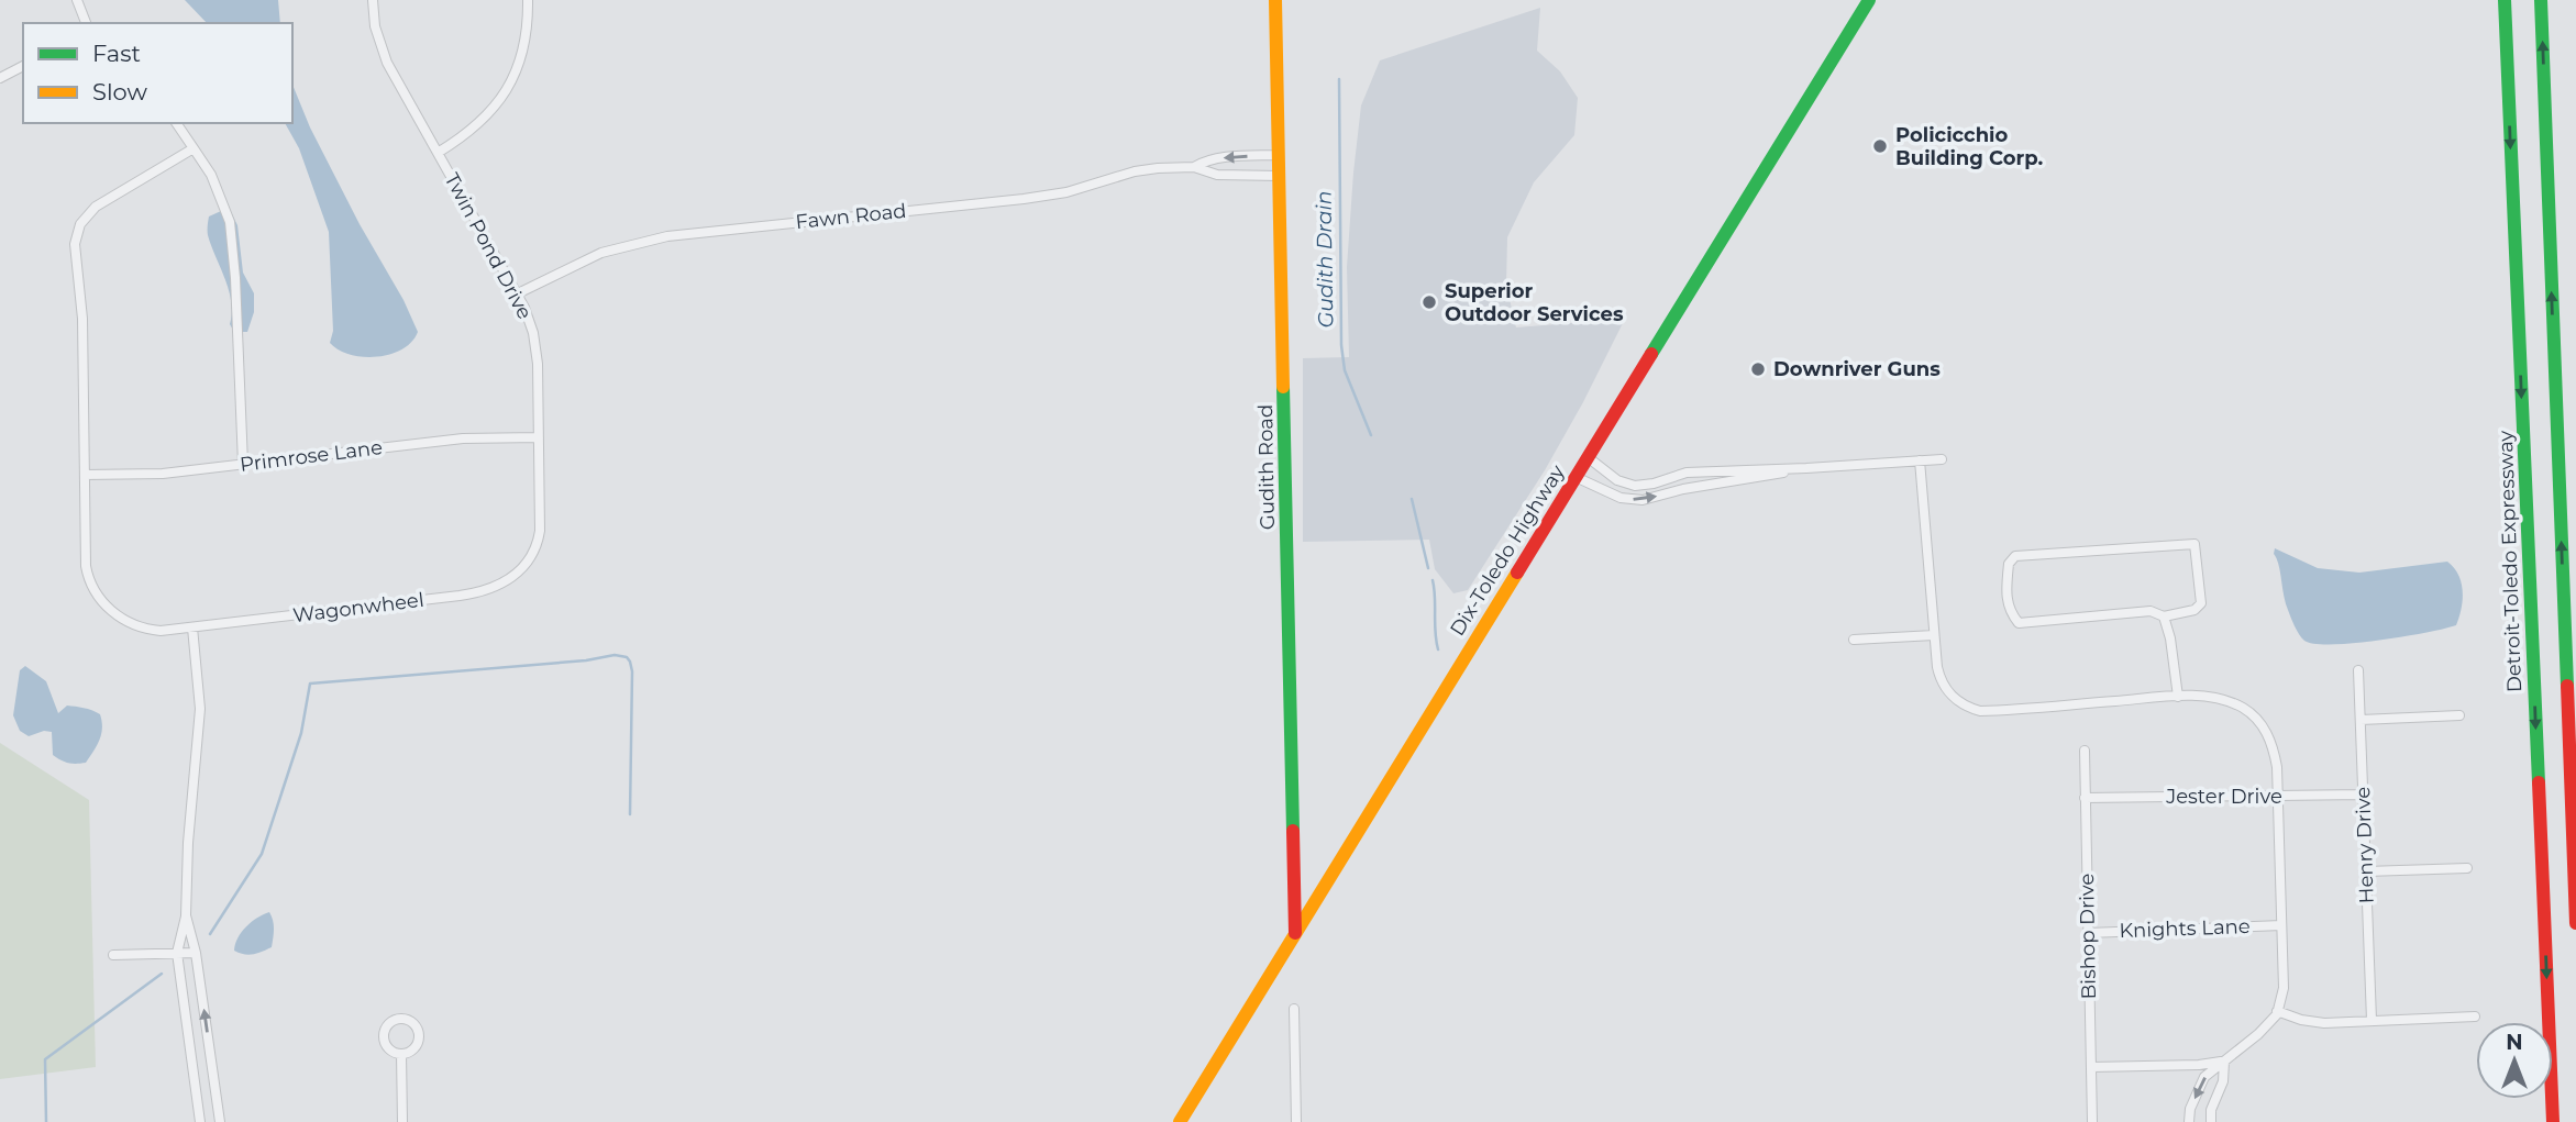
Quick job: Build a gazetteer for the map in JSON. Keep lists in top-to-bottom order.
{
  "streets": {
    "main road": ["Gudith Road", "Dix-Toledo Highway", "Detroit-Toledo Expressway"],
    "street": [
      "Fawn Road",
      "Twin Pond Drive",
      "Primrose Lane",
      "Wagonwheel",
      "Jester Drive",
      "Henry Drive",
      "Knights Lane",
      "Bishop Drive"
    ]
  },
  "crossings": [
    ["Fawn Road", "Twin Pond Drive"],
    ["Fawn Road", "Gudith Road"],
    ["Twin Pond Drive", "Primrose Lane"],
    ["Twin Pond Drive", "Wagonwheel"],
    ["Primrose Lane", "Wagonwheel"],
    ["Gudith Road", "Dix-Toledo Highway"],
    ["Jester Drive", "Henry Drive"],
    ["Jester Drive", "Bishop Drive"],
    ["Knights Lane", "Bishop Drive"]
  ],
  "water": ["Gudith Drain"],
  "places": ["Policicchio Building Corp.", "Superior Outdoor Services", "Downriver Guns"],
  "legend": ["Fast", "Slow"],
  "north": "top"
}
